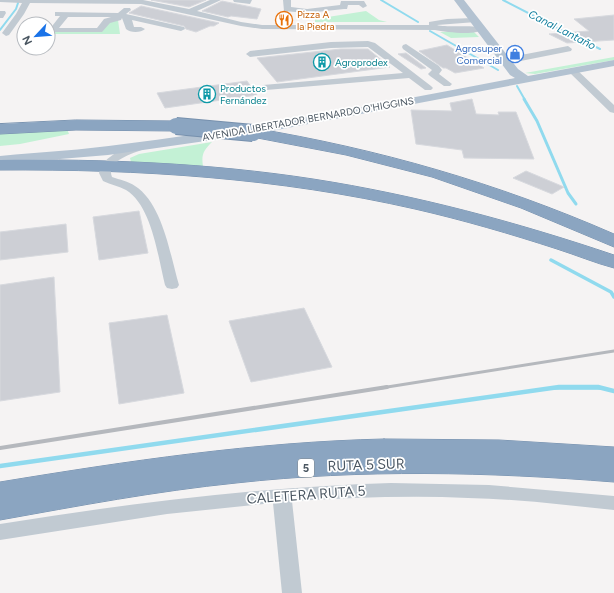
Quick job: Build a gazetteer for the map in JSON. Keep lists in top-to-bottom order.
{
  "streets": {
    "highway": ["RUTA 5 SUR", "5"],
    "main road": ["AVENIDA LIBERTADOR BERNARDO O'HIGGINS"],
    "street": ["CALETERA RUTA 5"]
  },
  "water": ["Canal Lantaño"],
  "places": {
    "restaurant": ["Pizza A la Piedra"],
    "shop": ["Agrosuper Comercial"],
    "building": ["Agroprodex", "Productos Fernández"]
  },
  "north": "bottom left"
}
